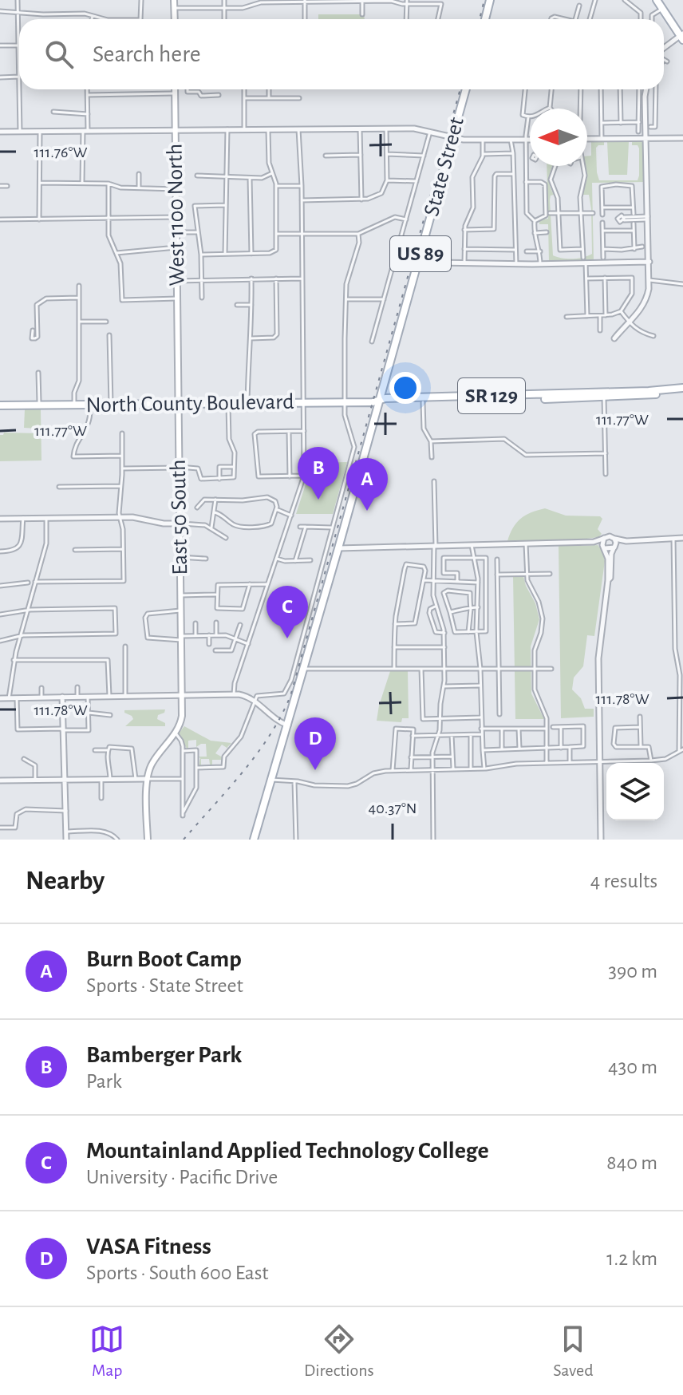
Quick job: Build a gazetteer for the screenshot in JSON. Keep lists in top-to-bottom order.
{
  "streets": {
    "main road": [
      "State Street",
      "West 1100 North",
      "US 89",
      "SR 129",
      "North County Boulevard",
      "East 50 South"
    ]
  },
  "crossings": [
    ["State Street", "North County Boulevard"],
    ["West 1100 North", "East 50 South"],
    ["North County Boulevard", "East 50 South"]
  ],
  "north": "left",
  "page": {
    "search": "Search here",
    "pins": [
      "B",
      "A",
      "C",
      "D"
    ],
    "heading": ["Nearby", "4 results"],
    "list": [
      {
        "mark": "A",
        "name": "Burn Boot Camp",
        "note": "Sports · State Street",
        "value": "390 m"
      },
      {
        "mark": "B",
        "name": "Bamberger Park",
        "note": "Park",
        "value": "430 m"
      },
      {
        "mark": "C",
        "name": "Mountainland Applied Technology College",
        "note": "University · Pacific Drive",
        "value": "840 m"
      },
      {
        "mark": "D",
        "name": "VASA Fitness",
        "note": "Sports · South 600 East",
        "value": "1.2 km"
      }
    ],
    "nav": ["Map", "Directions", "Saved"]
  },
  "coordinates": [
    "111.76°W",
    "111.77°W",
    "111.78°W",
    "40.37°N"
  ]
}
